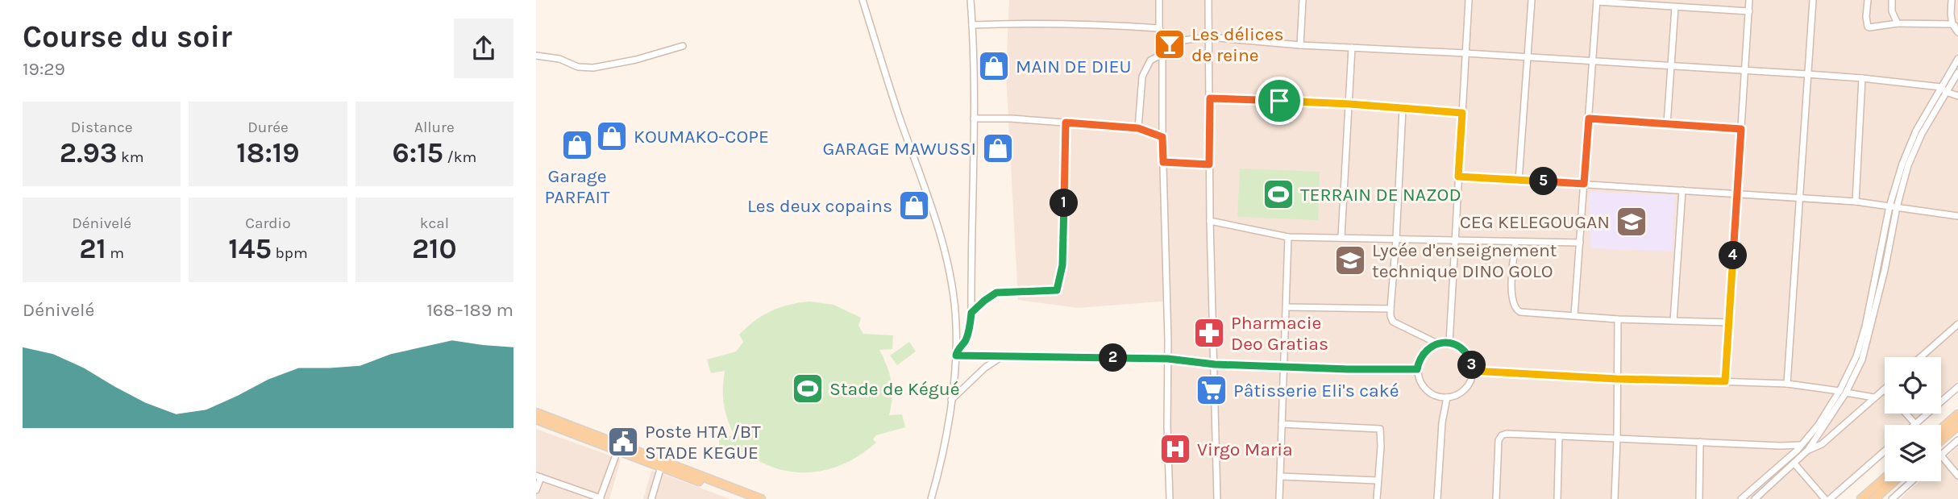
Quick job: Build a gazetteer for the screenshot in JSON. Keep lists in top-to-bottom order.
{
  "places": {
    "bar": ["Les délices de reine"],
    "shop": [
      "MAIN DE DIEU",
      "KOUMAKO-COPE",
      "Garage PARFAIT",
      "GARAGE MAWUSSI",
      "Les deux copains"
    ],
    "sports": ["TERRAIN DE NAZOD", "Stade de Kégué"],
    "school or university": ["CEG KELEGOUGAN", "Lycée d'enseignement technique DINO GOLO"],
    "pharmacy": ["Pharmacie Deo Gratias"],
    "supermarket": ["Pâtisserie Eli's caké"],
    "public building": ["Poste HTA /BT STADE KEGUE"],
    "hospital": ["Virgo Maria"]
  },
  "page": {
    "heading": ["Course du soir", "19:29"],
    "stats": [
      ["Distance", "2.93 km"],
      ["Durée", "18:19"],
      ["Allure", "6:15 /km"],
      ["Dénivelé", "21 m"],
      ["Cardio", "145 bpm"],
      ["kcal", "210"]
    ],
    "pins": [
      "5",
      "1",
      "4",
      "2",
      "3"
    ],
    "chart": ["Dénivelé", "168–189 m"]
  }
}
